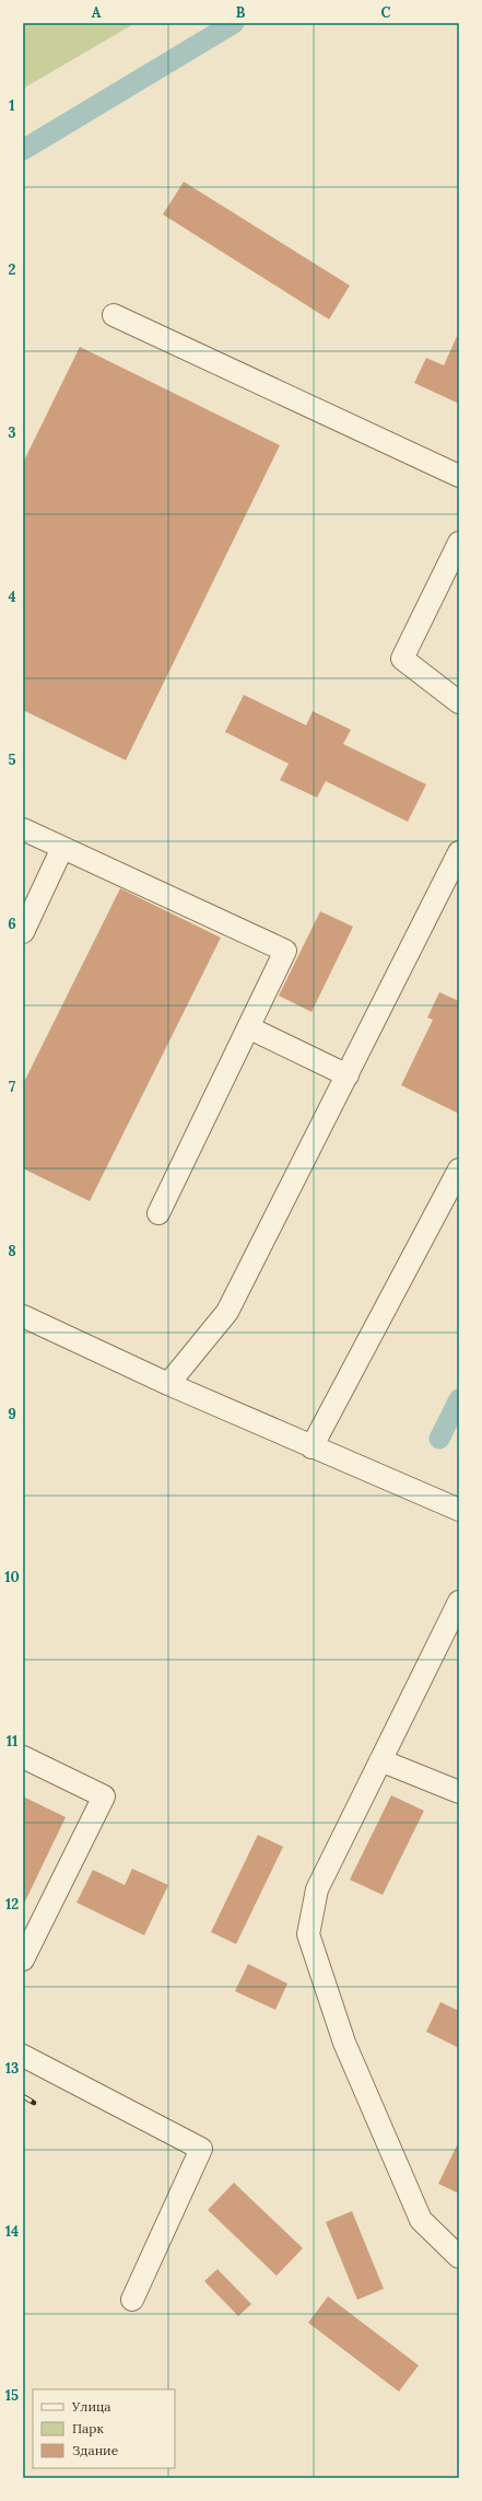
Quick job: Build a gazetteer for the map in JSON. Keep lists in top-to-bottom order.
{
  "legend": ["Улица", "Парк", "Здание"],
  "grid": {
    "columns": ["A", "B", "C"],
    "rows": [
      "1",
      "2",
      "3",
      "4",
      "5",
      "6",
      "7",
      "8",
      "9",
      "10",
      "11",
      "12",
      "13",
      "14",
      "15"
    ]
  }
}
